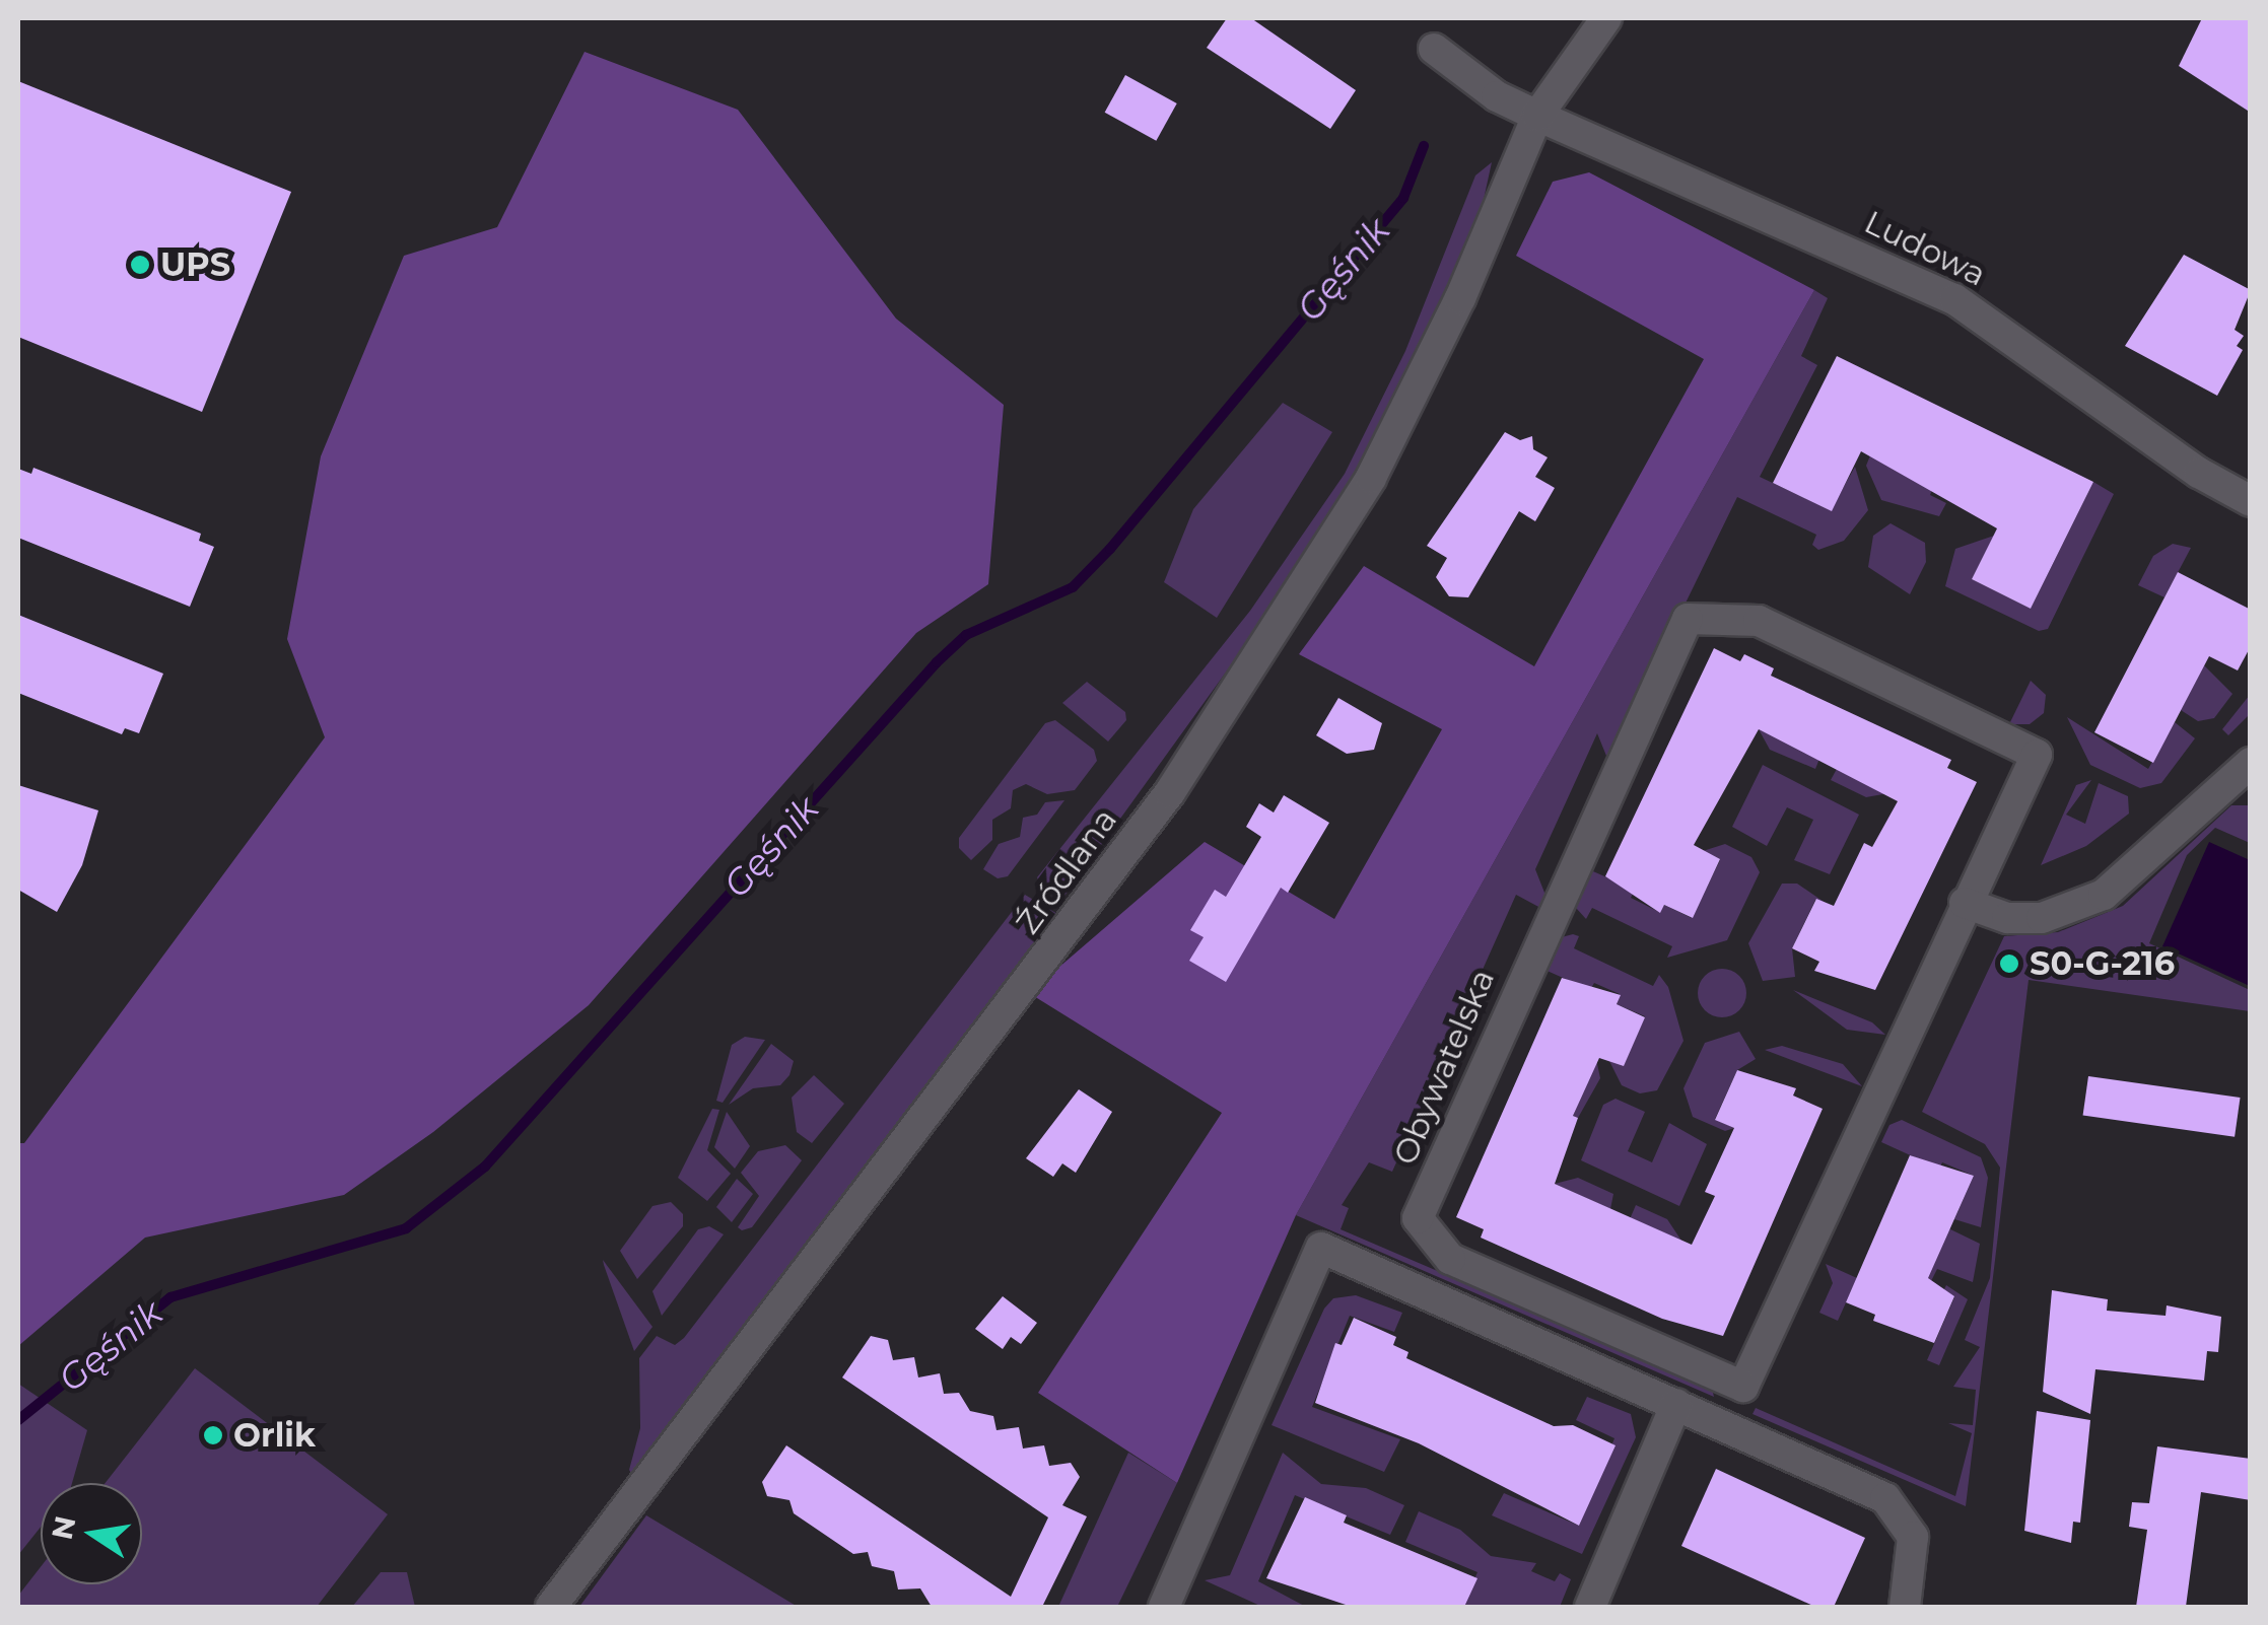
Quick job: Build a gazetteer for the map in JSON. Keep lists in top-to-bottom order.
{
  "streets": {
    "street": ["Ludowa", "Źródlana", "Obywatelska"]
  },
  "crossings": [
    ["Ludowa", "Źródlana"]
  ],
  "water": ["Gęśnik"],
  "places": ["UPS", "S0-G-216", "Orlik"],
  "north": "left"
}
